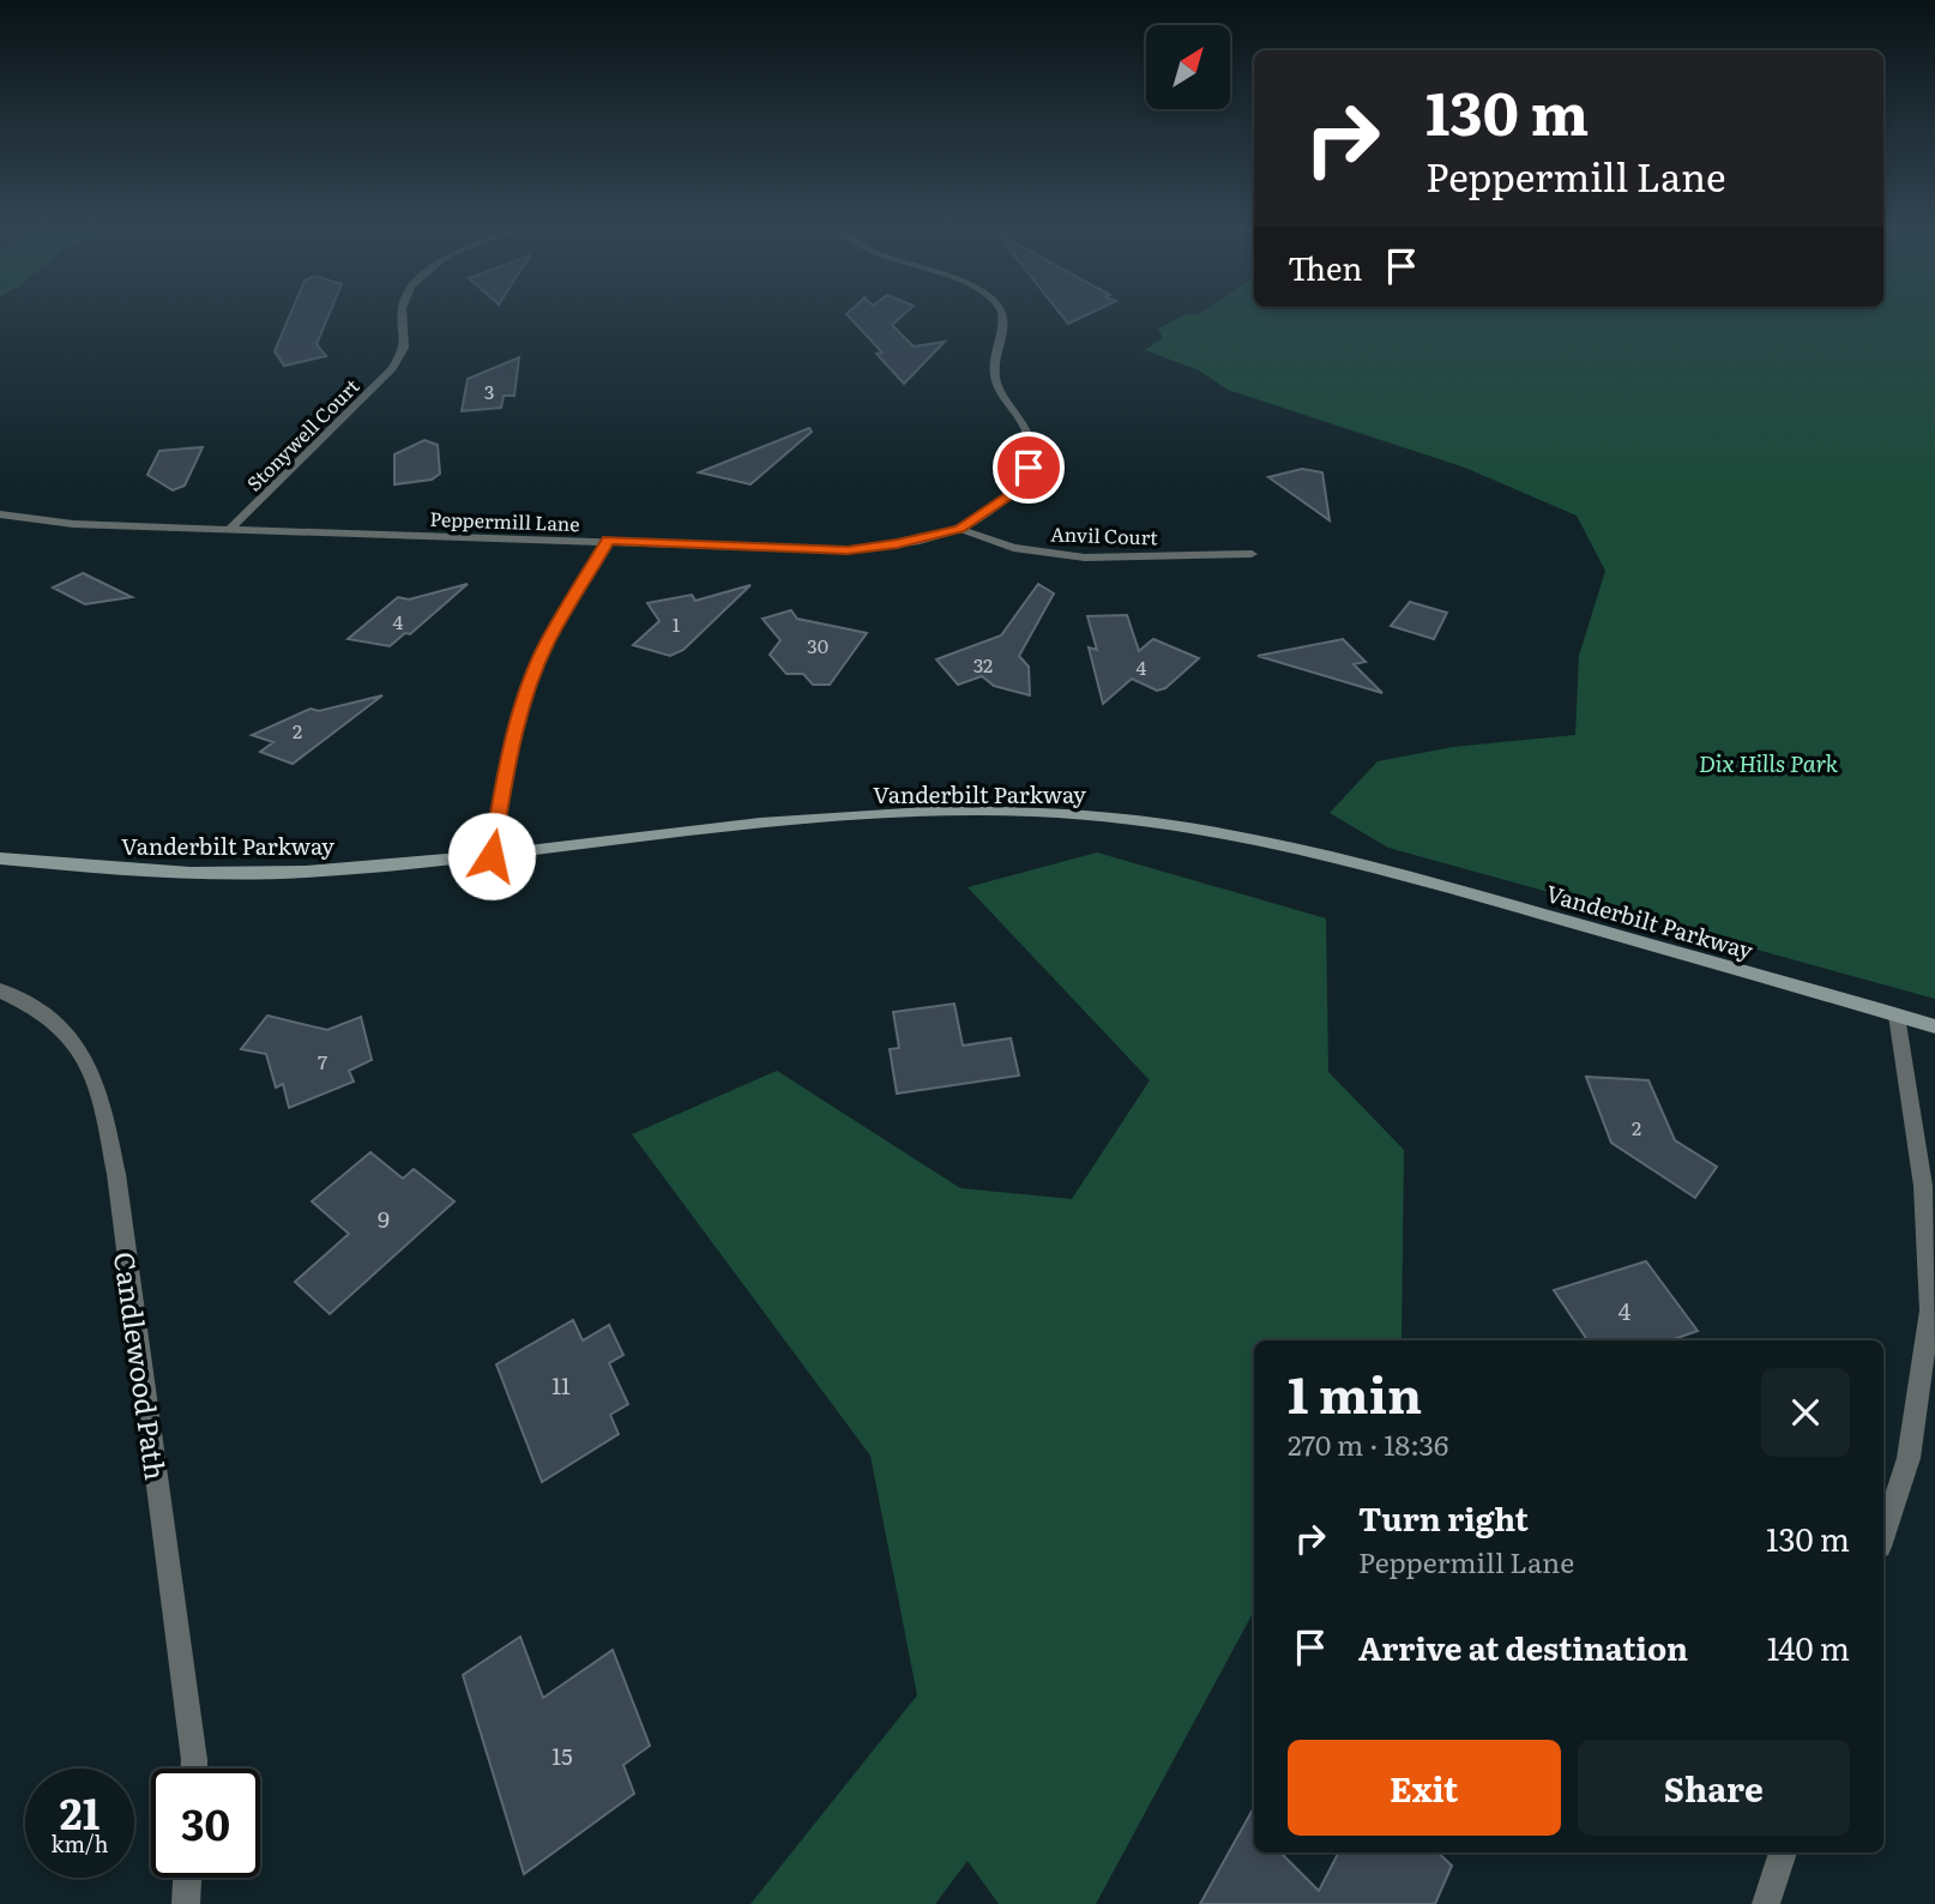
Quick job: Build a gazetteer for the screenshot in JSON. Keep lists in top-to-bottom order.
{
  "streets": {
    "main road": ["Vanderbilt Parkway"],
    "street": [
      "Stonywell Court",
      "Peppermill Lane",
      "Anvil Court",
      "Candlewood Path"
    ]
  },
  "crossings": [
    ["Stonywell Court", "Peppermill Lane"],
    ["Peppermill Lane", "Anvil Court"]
  ],
  "parks": ["Dix Hills Park"],
  "house_numbers": [
    "3",
    "4",
    "1",
    "30",
    "32",
    "4",
    "2",
    "7",
    "2",
    "9",
    "4",
    "11",
    "15"
  ],
  "north": "top right",
  "page": {
    "turn": ["130 m", "Peppermill Lane"],
    "then": "Then",
    "heading": ["1 min", "270 m · 18:36"],
    "list": [
      {
        "name": "Turn right",
        "note": "Peppermill Lane",
        "value": "130 m"
      },
      {
        "name": "Arrive at destination",
        "value": "140 m"
      }
    ],
    "buttons": ["Exit", "Share"],
    "speed": "21 km/h",
    "limit": "30"
  }
}
